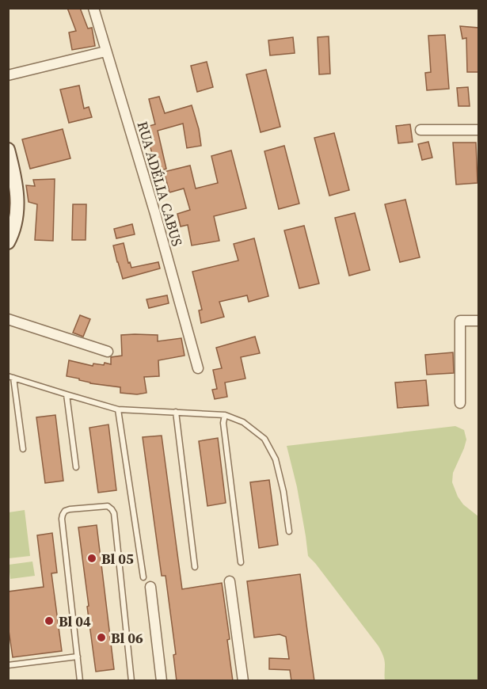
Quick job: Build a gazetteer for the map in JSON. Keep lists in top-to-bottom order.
{
  "streets": {
    "street": ["RUA ADÉLIA CABUS"]
  },
  "places": ["Bl 05", "Bl 04", "Bl 06"]
}
